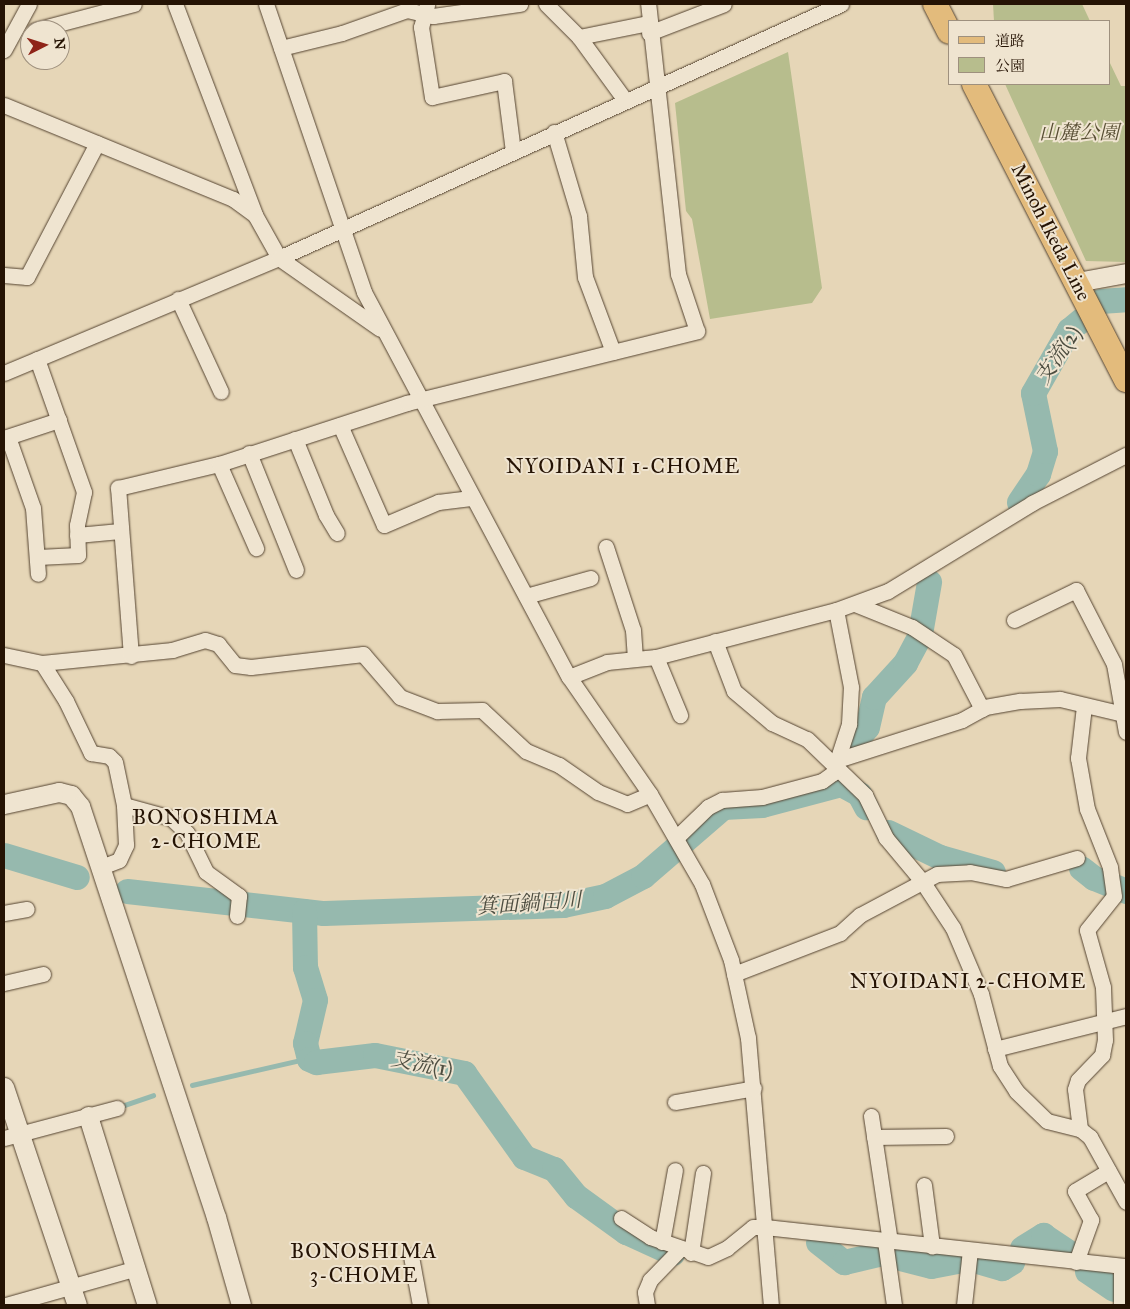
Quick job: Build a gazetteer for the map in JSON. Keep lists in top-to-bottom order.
{
  "streets": {
    "main road": ["Minoh Ikeda Line"]
  },
  "districts": [
    "NYOIDANI 1-CHOME",
    "BONOSHIMA 2-CHOME",
    "NYOIDANI 2-CHOME",
    "BONOSHIMA 3-CHOME"
  ],
  "water": ["支流(2)", "箕面鍋田川", "支流(1)"],
  "parks": ["山麓公園"],
  "legend": ["道路", "公園"],
  "north": "right"
}
